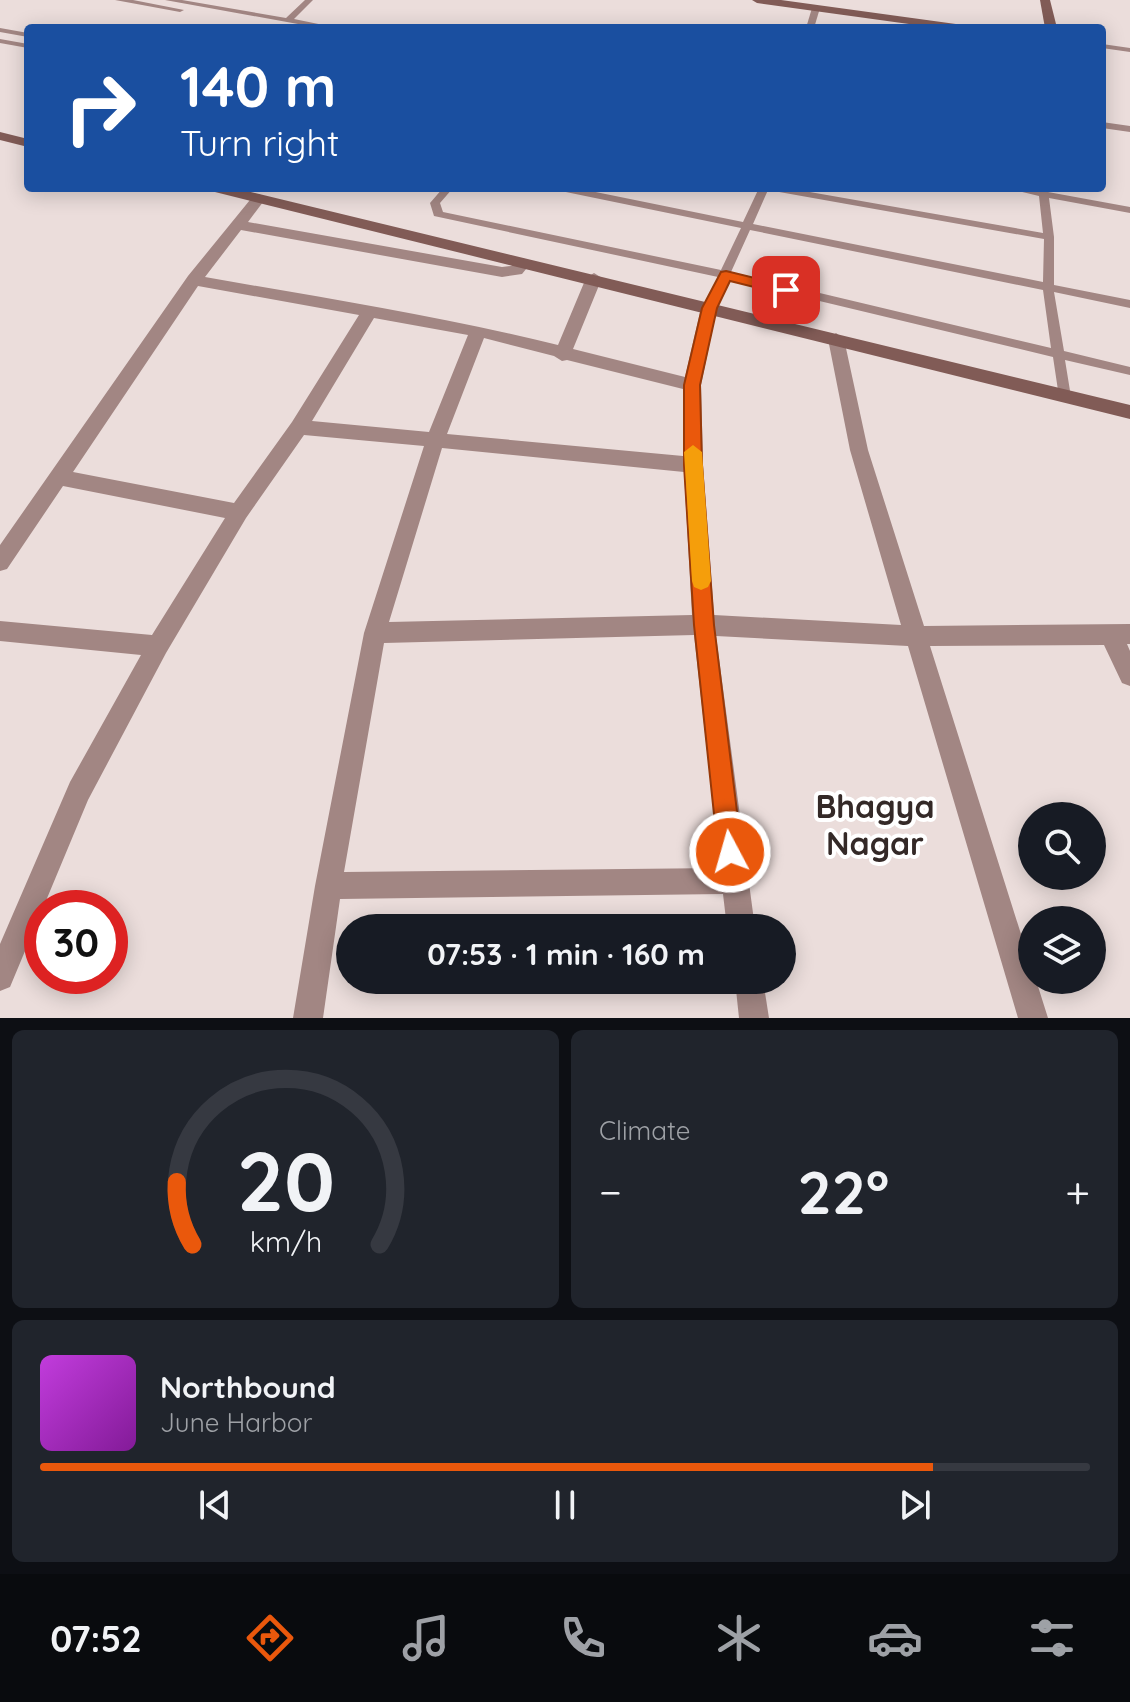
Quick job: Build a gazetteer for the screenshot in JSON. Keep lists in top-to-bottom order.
{
  "districts": ["Bhagya Nagar"],
  "page": {
    "turn": ["140 m", "Turn right"],
    "limit": "30",
    "trip": "07:53 · 1 min · 160 m",
    "tile": "Climate",
    "heat": ["−", "22°", "+"],
    "song": ["Northbound", "June Harbor"],
    "tabs": "07:52",
    "gauge": ["20", "km/h"]
  }
}
